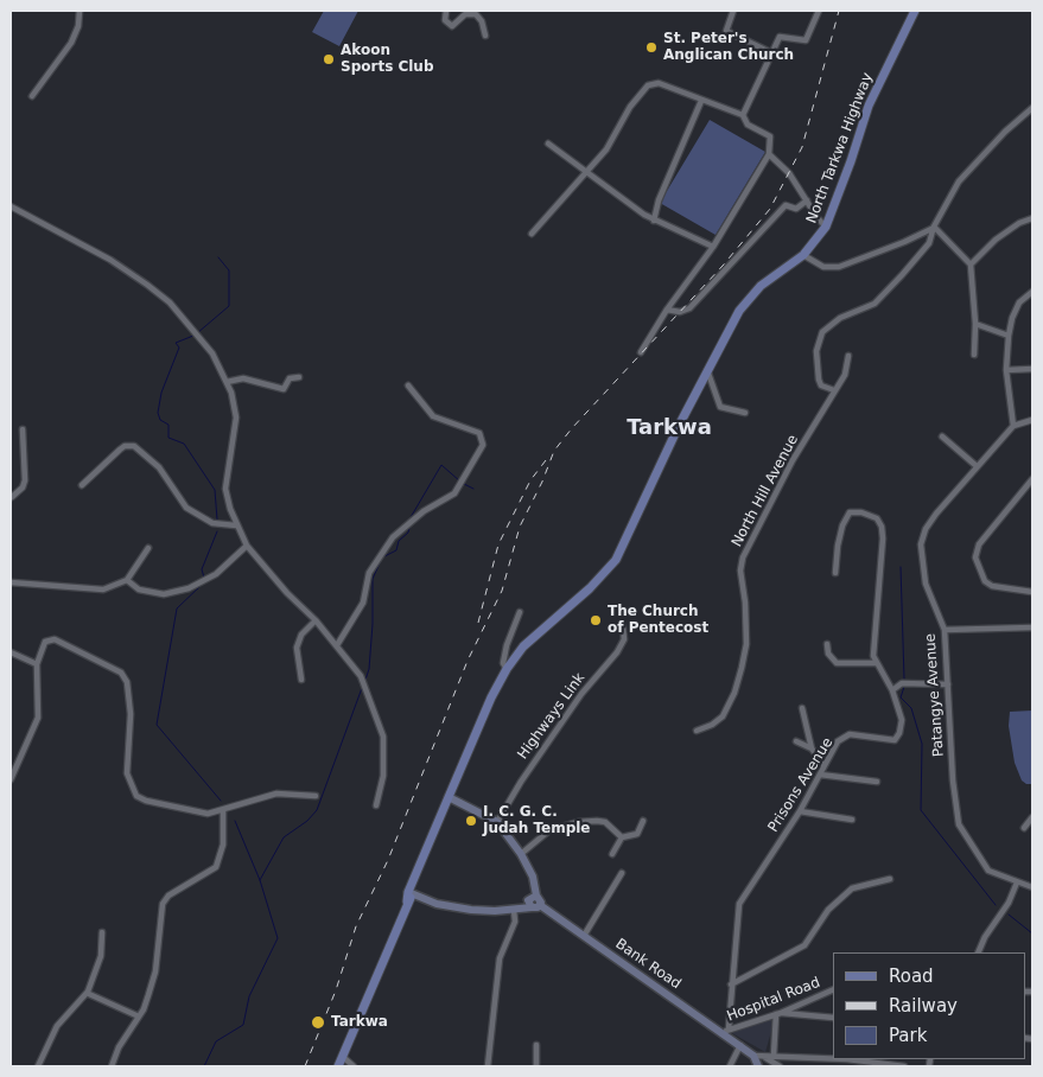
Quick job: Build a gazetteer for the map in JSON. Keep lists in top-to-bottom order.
{
  "streets": {
    "main road": ["North Tarkwa Highway"],
    "street": [
      "North Hill Avenue",
      "Patangye Avenue",
      "Highways Link",
      "Prisons Avenue",
      "Bank Road",
      "Hospital Road"
    ]
  },
  "crossings": [
    ["Prisons Avenue", "Bank Road"],
    ["Prisons Avenue", "Hospital Road"],
    ["Bank Road", "Hospital Road"]
  ],
  "districts": ["Tarkwa"],
  "places": [
    "St. Peter's Anglican Church",
    "Akoon Sports Club",
    "The Church of Pentecost",
    "I. C. G. C. Judah Temple",
    "Tarkwa"
  ],
  "legend": ["Road", "Railway", "Park"]
}
